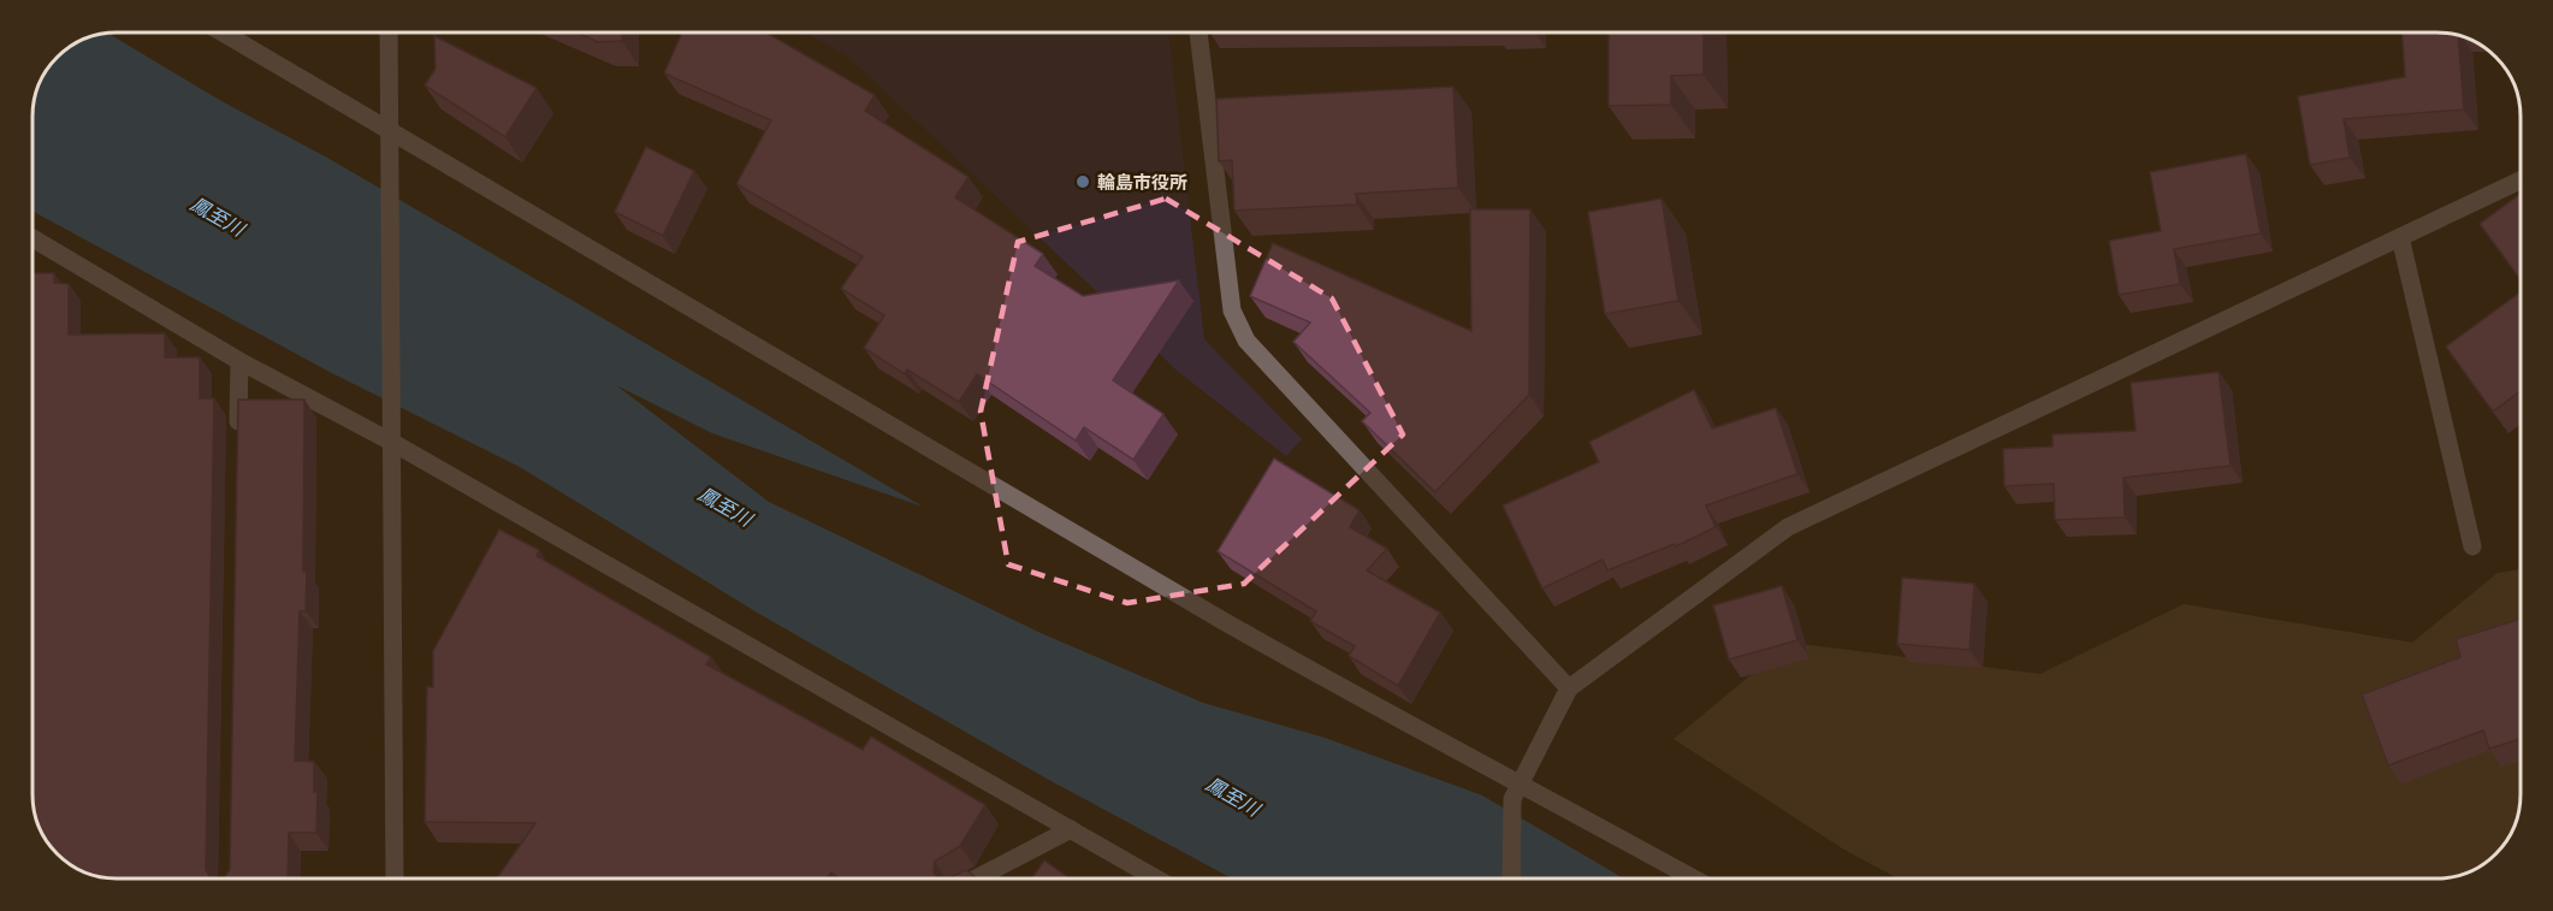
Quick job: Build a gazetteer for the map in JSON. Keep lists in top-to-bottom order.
{
  "water": ["鳳至川"],
  "places": ["輪島市役所"]
}
